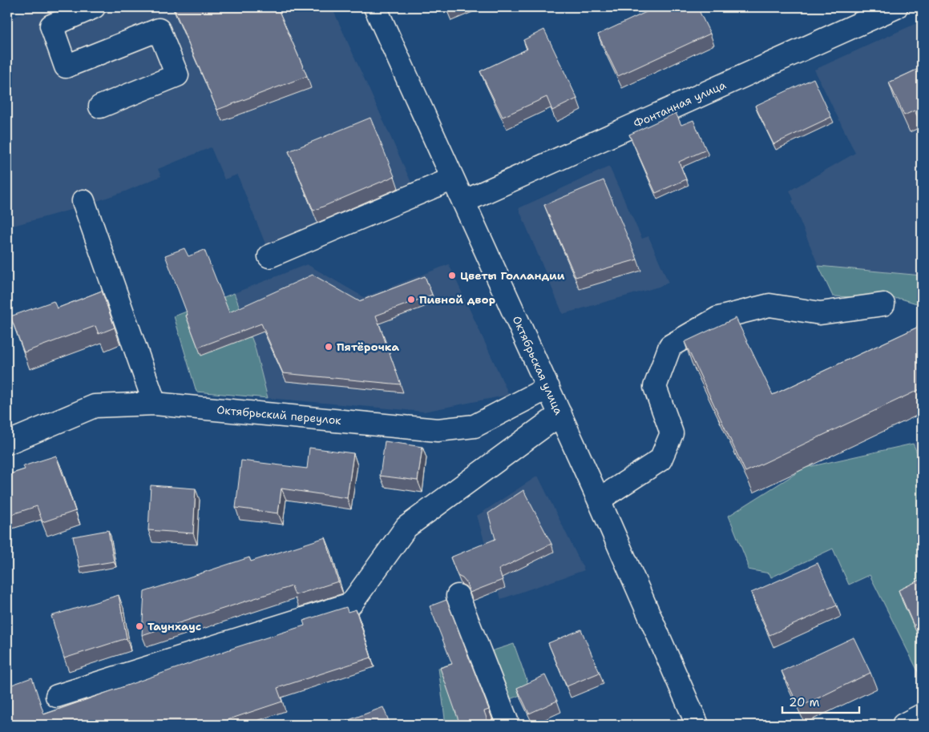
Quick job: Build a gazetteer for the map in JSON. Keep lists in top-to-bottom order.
{
  "streets": {
    "street": ["Фонтанная улица", "Октябрьская улица", "Октябрьский переулок"]
  },
  "crossings": [
    ["Фонтанная улица", "Октябрьская улица"],
    ["Октябрьская улица", "Октябрьский переулок"]
  ],
  "places": [
    "Цветы Голландии",
    "Пивной двор",
    "Пятёрочка",
    "Таунхаус"
  ],
  "scale_bar": "20 m"
}
